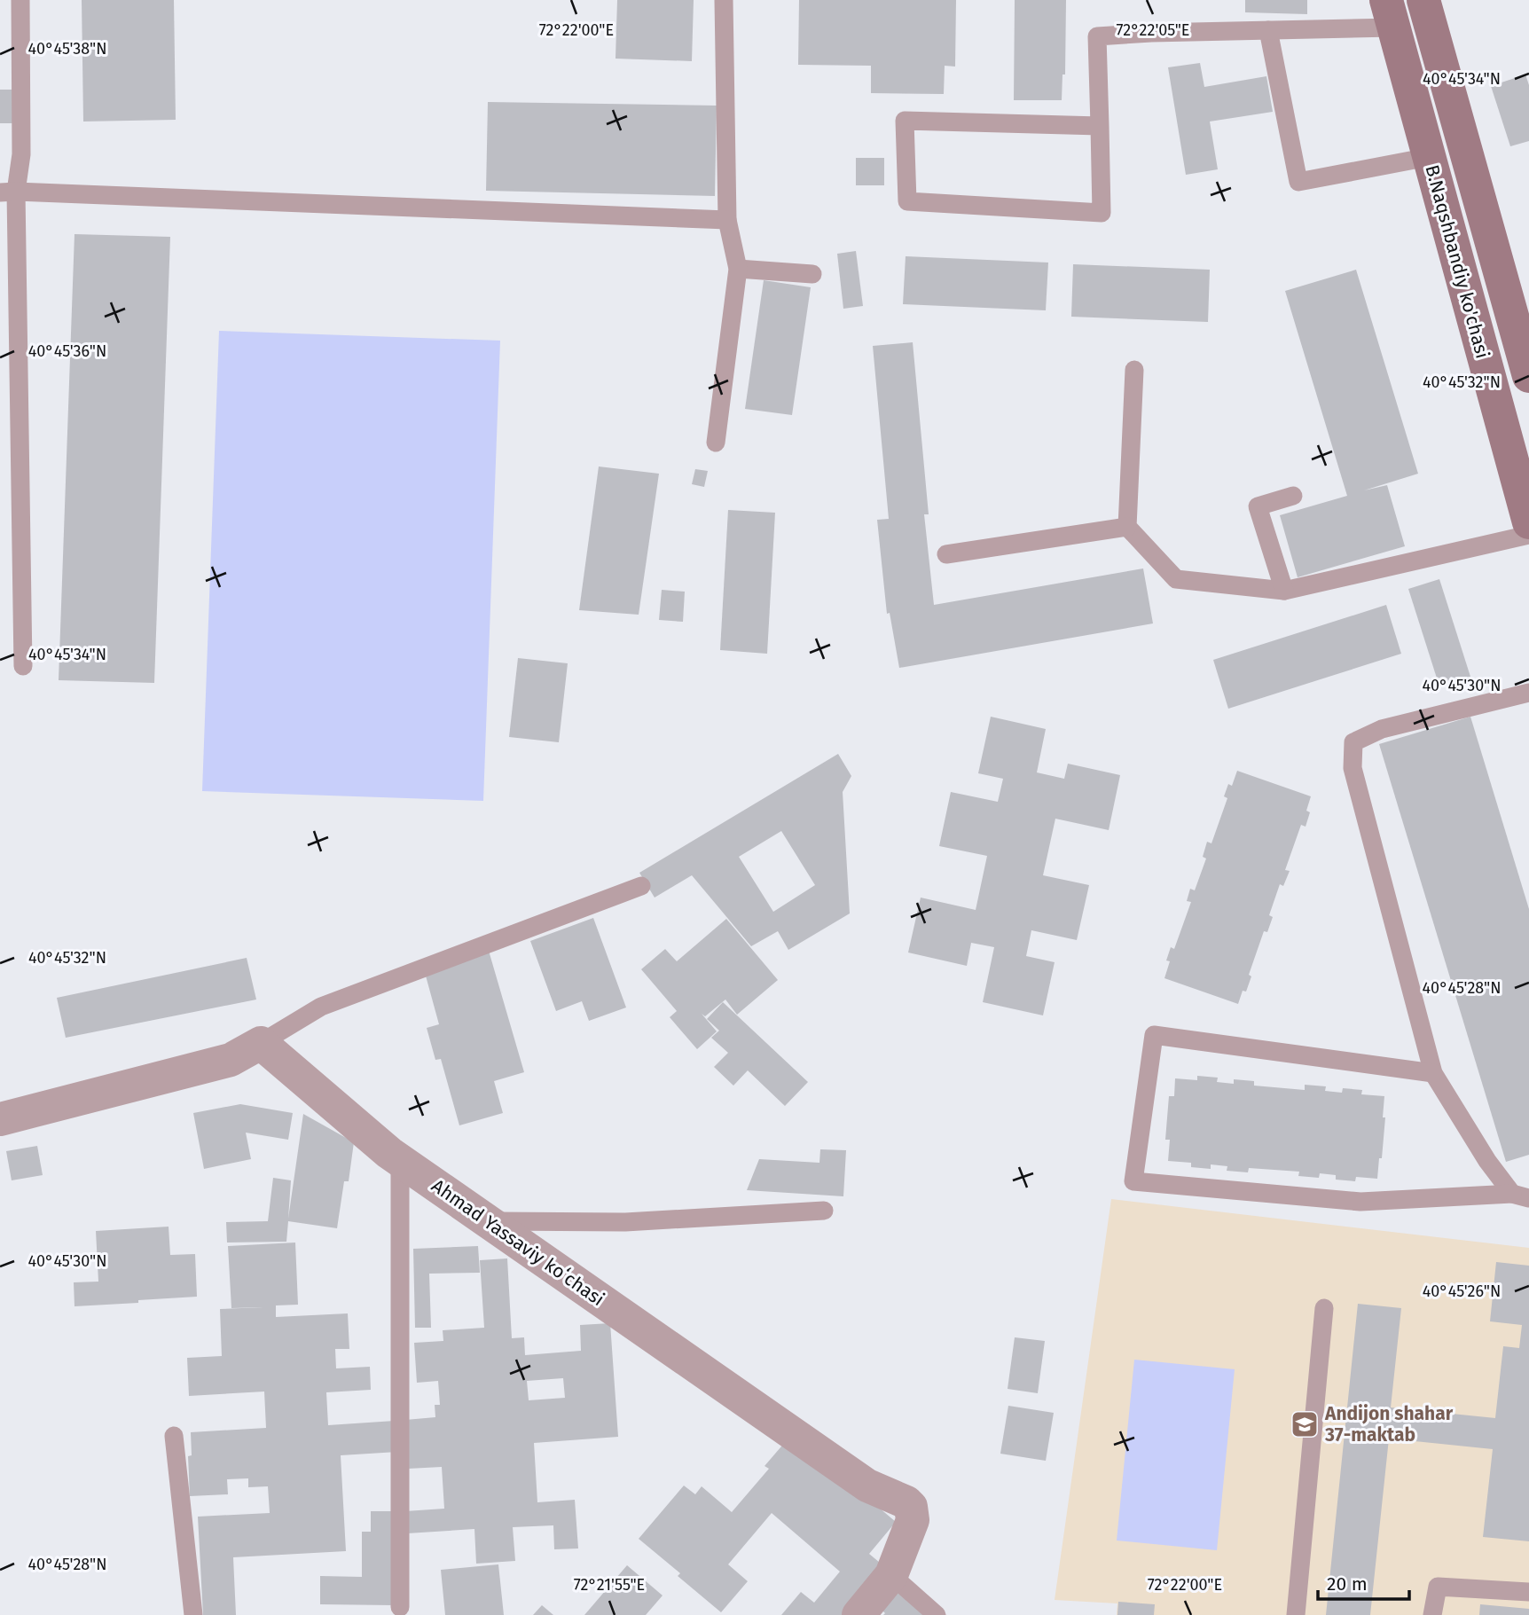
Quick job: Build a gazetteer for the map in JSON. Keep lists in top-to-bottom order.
{
  "streets": {
    "main road": ["B.Naqshbandiy ko'chasi"],
    "street": ["Ahmad Yassaviy koʻchasi"]
  },
  "places": {
    "school or university": ["Andijon shahar 37-maktab"]
  },
  "scale_bar": "20 m",
  "coordinates": [
    "72°22'00\"E",
    "72°22'05\"E",
    "40°45'38\"N",
    "40°45'34\"N",
    "40°45'36\"N",
    "40°45'32\"N",
    "40°45'30\"N",
    "40°45'28\"N",
    "40°45'26\"N",
    "72°21'55\"E"
  ]
}
